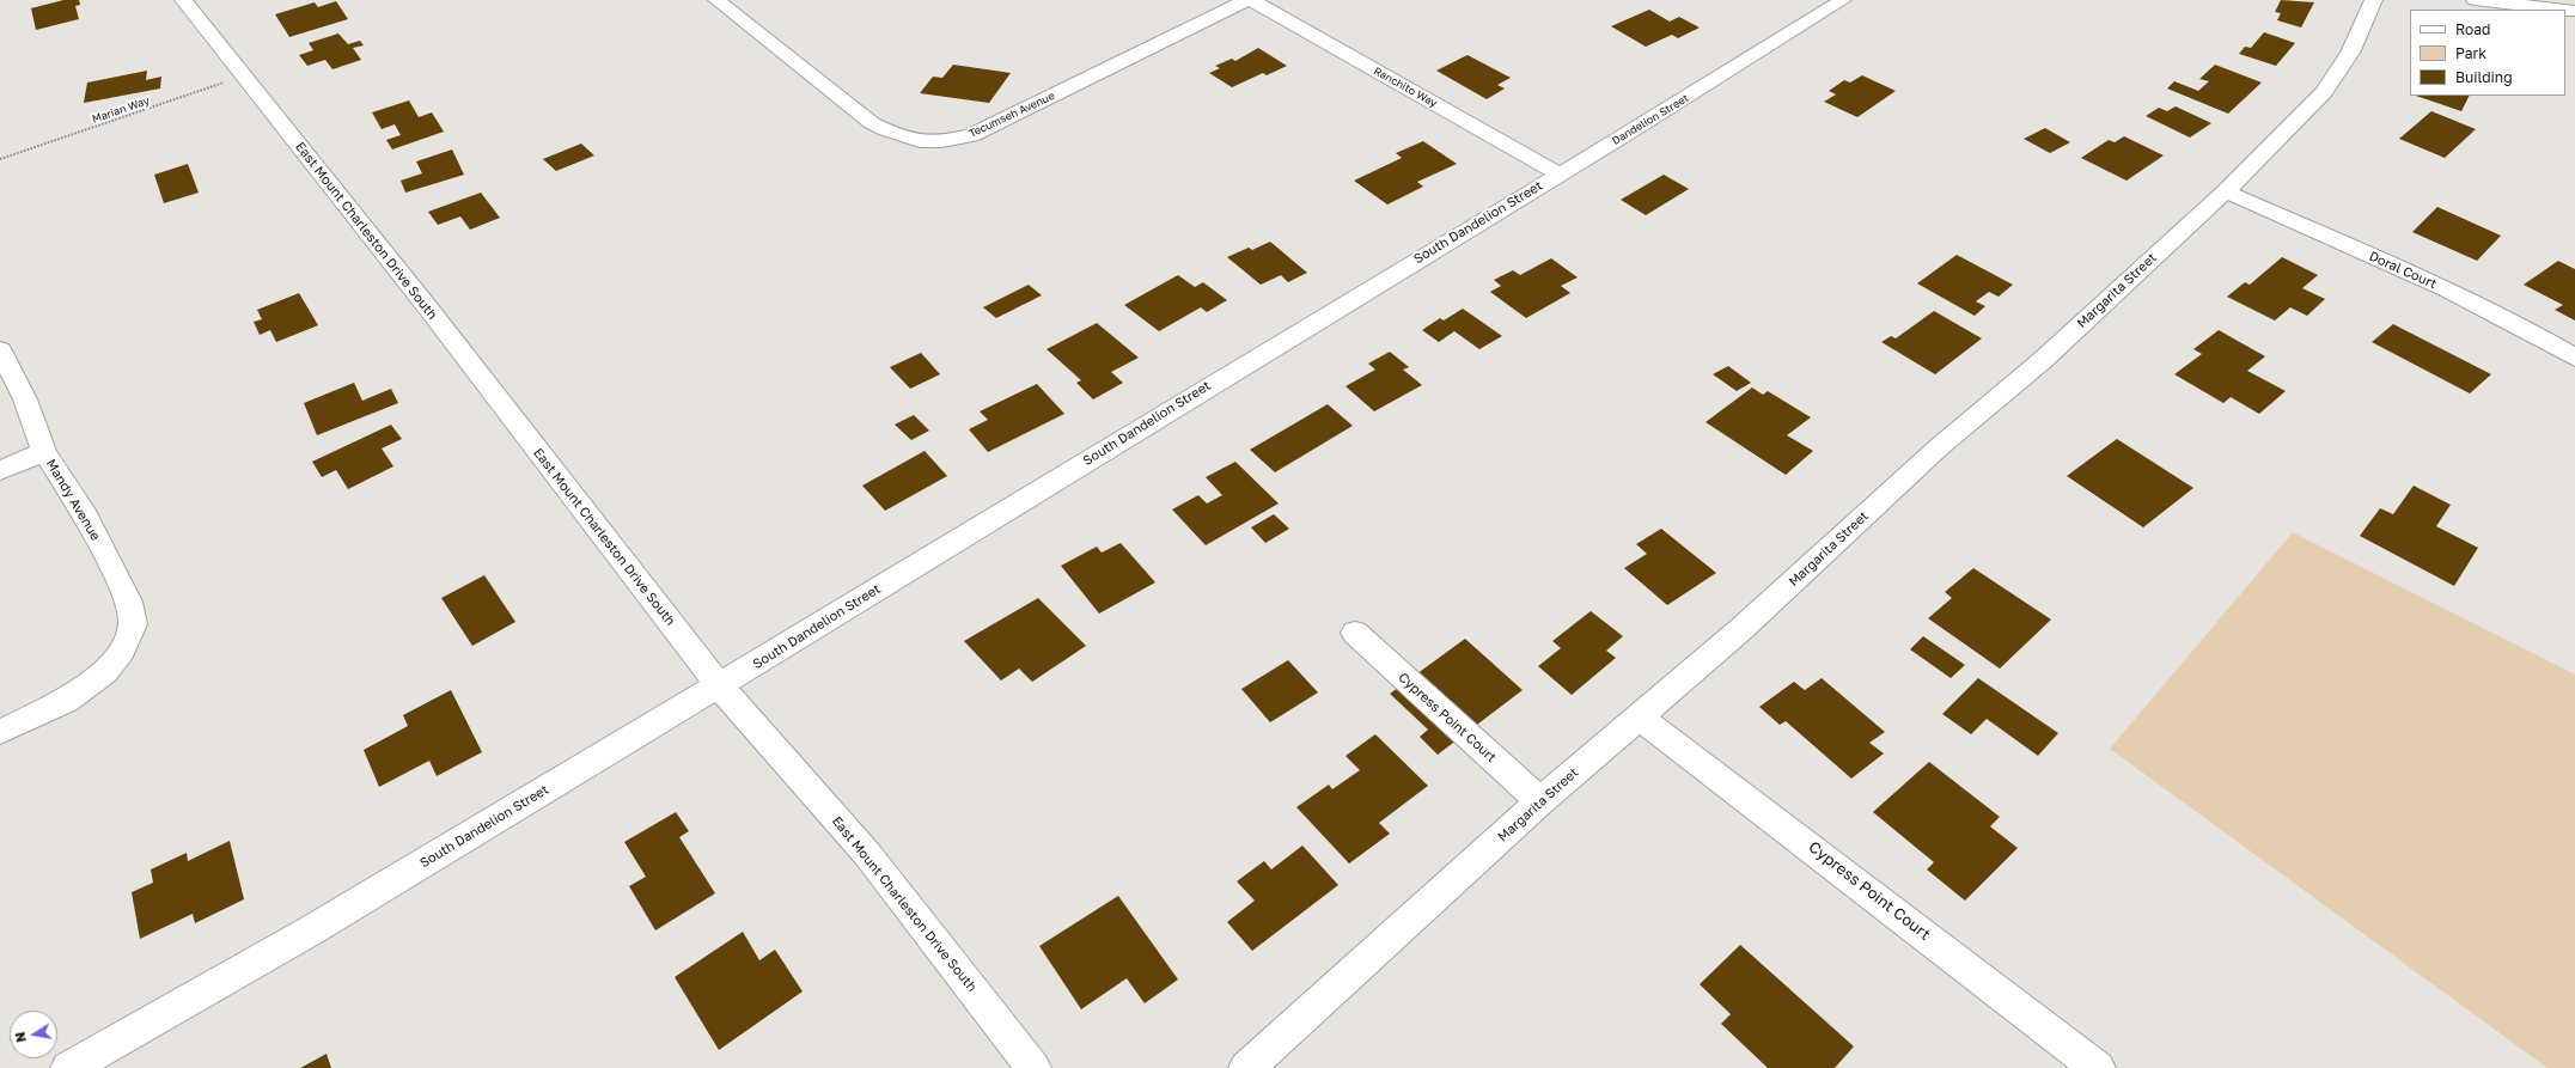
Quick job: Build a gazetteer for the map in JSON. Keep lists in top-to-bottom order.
{
  "streets": {
    "street": [
      "Ranchito Way",
      "Tecumseh Avenue",
      "Dandelion Street",
      "South Dandelion Street",
      "East Mount Charleston Drive South",
      "Doral Court",
      "Margarita Street",
      "Mandy Avenue",
      "Cypress Point Court"
    ],
    "path": ["Marian Way"]
  },
  "crossings": [
    ["Ranchito Way", "Tecumseh Avenue"],
    ["Ranchito Way", "Dandelion Street"],
    ["Ranchito Way", "South Dandelion Street"],
    ["Marian Way", "East Mount Charleston Drive South"],
    ["Dandelion Street", "South Dandelion Street"],
    ["South Dandelion Street", "East Mount Charleston Drive South"],
    ["Doral Court", "Margarita Street"],
    ["Margarita Street", "Cypress Point Court"]
  ],
  "legend": ["Road", "Park", "Building"],
  "north": "left"
}
